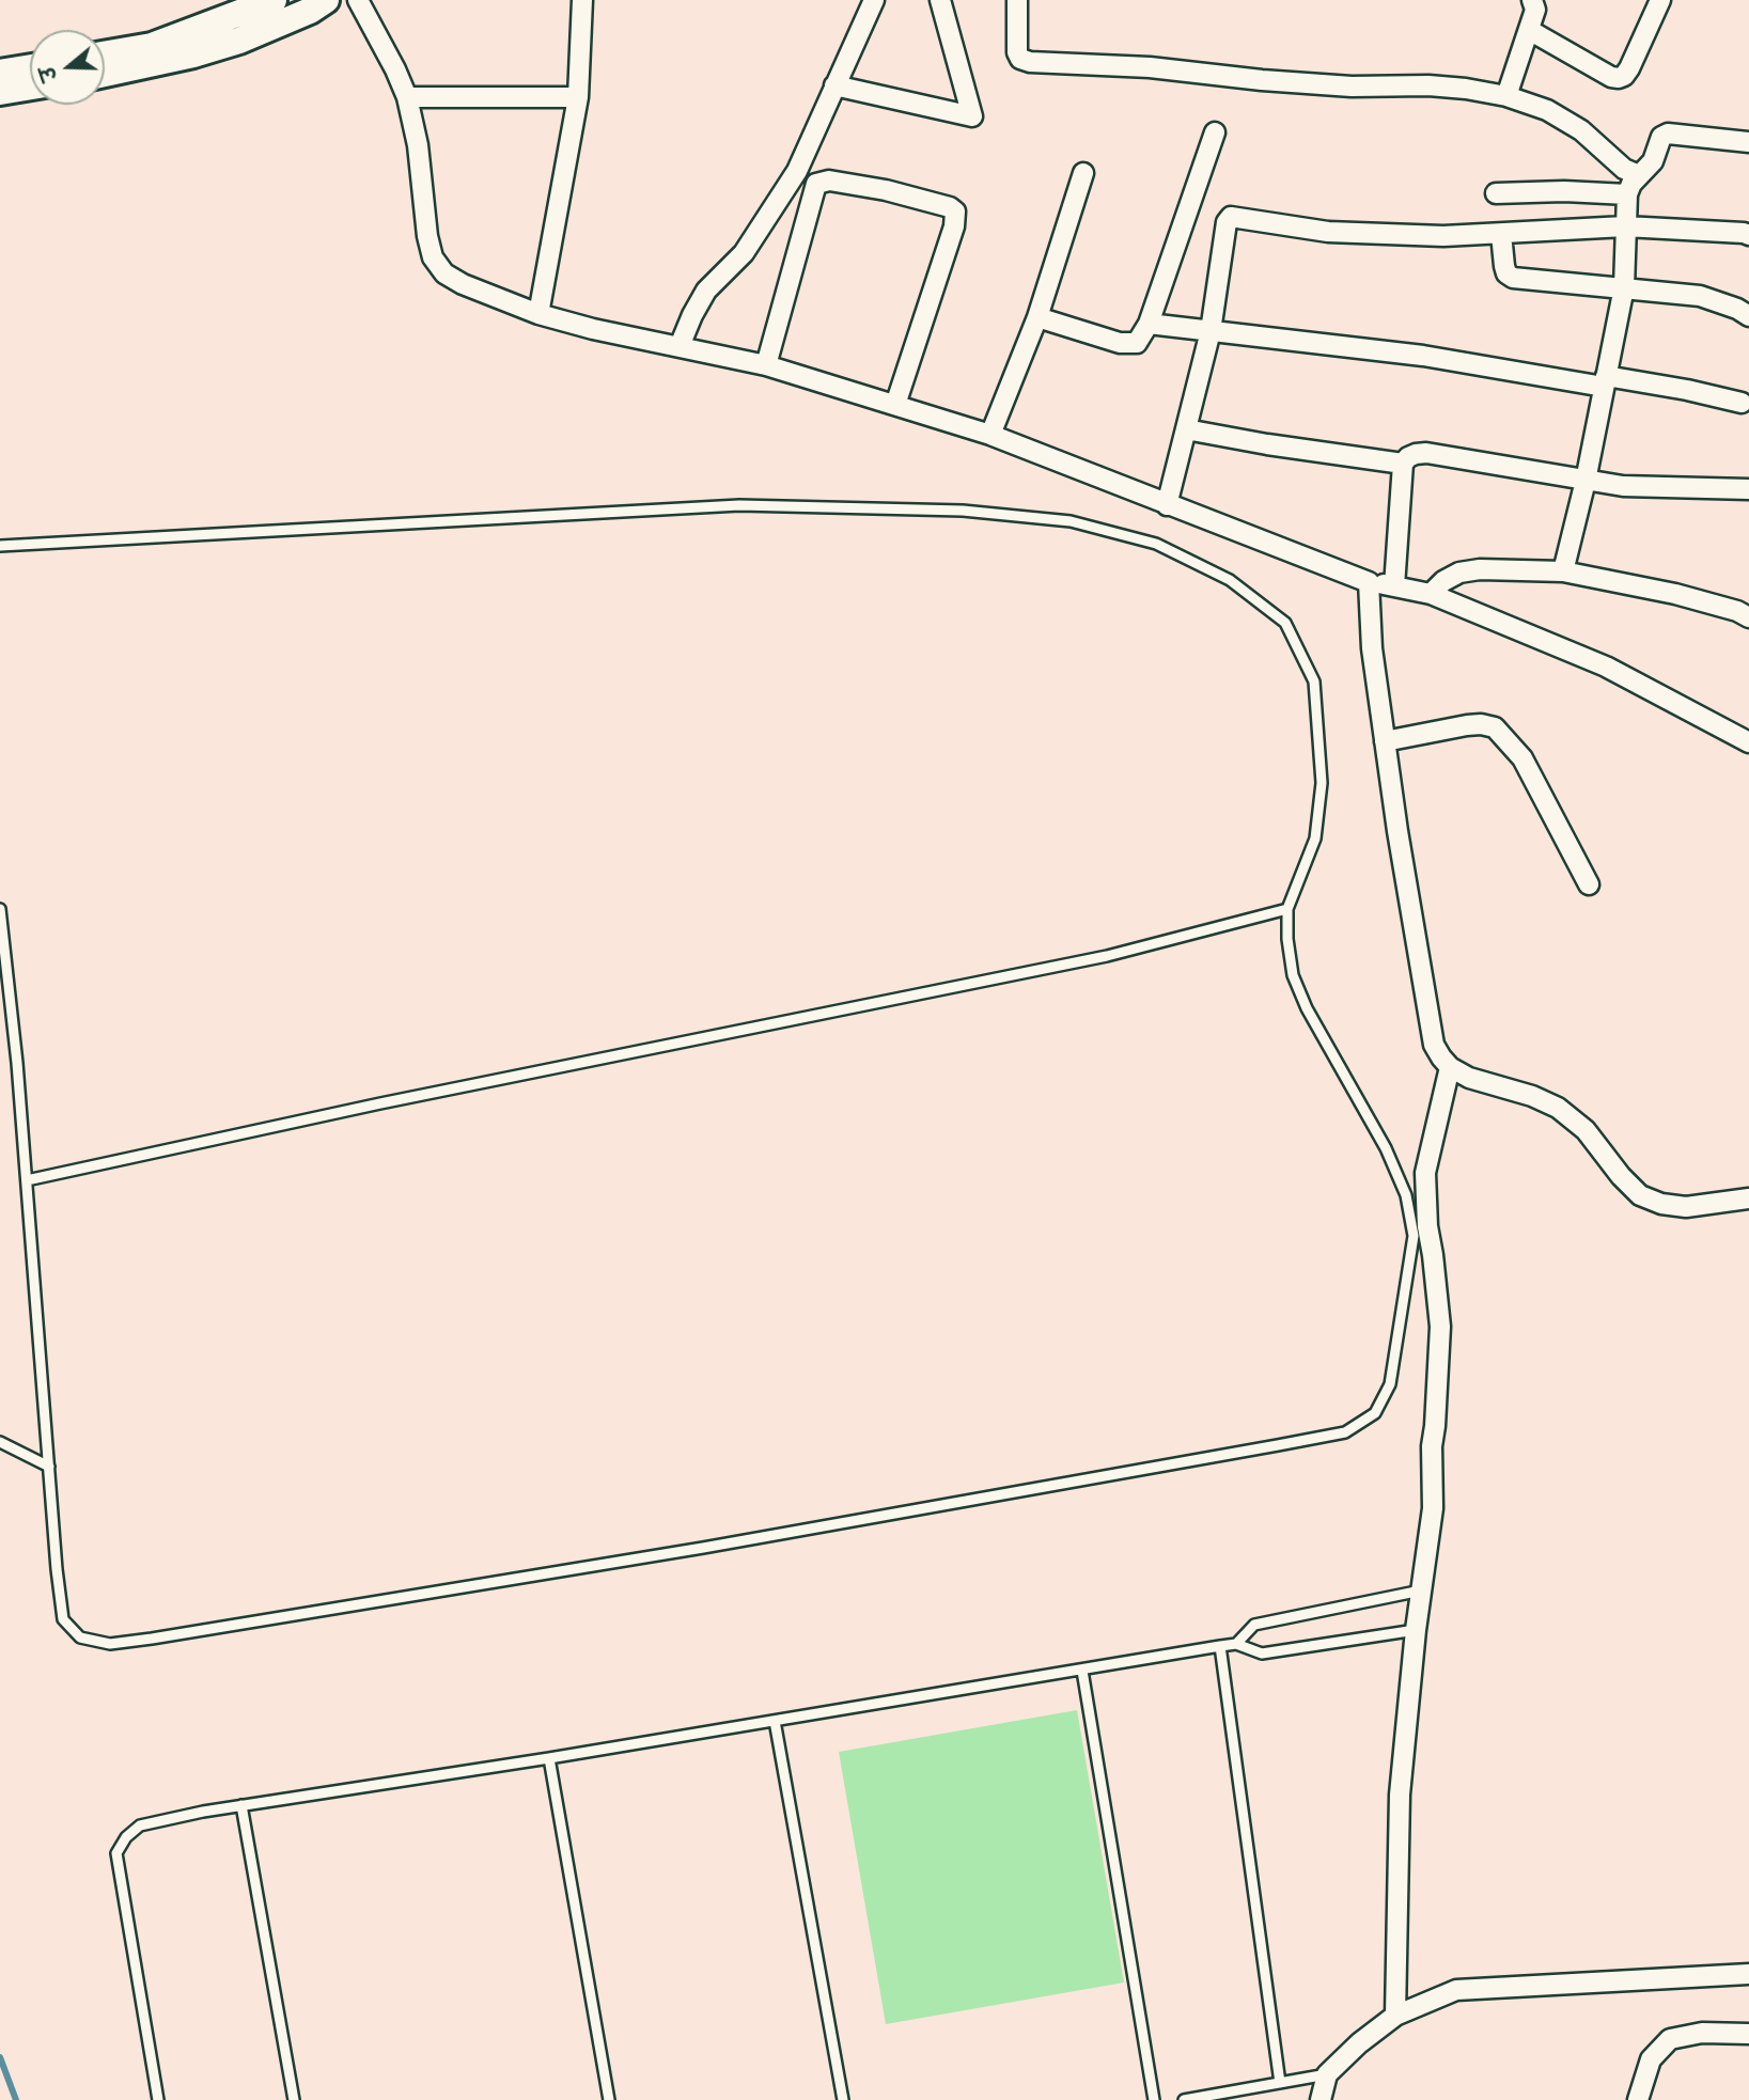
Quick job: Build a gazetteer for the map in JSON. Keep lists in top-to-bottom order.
{
  "north": "left"
}
